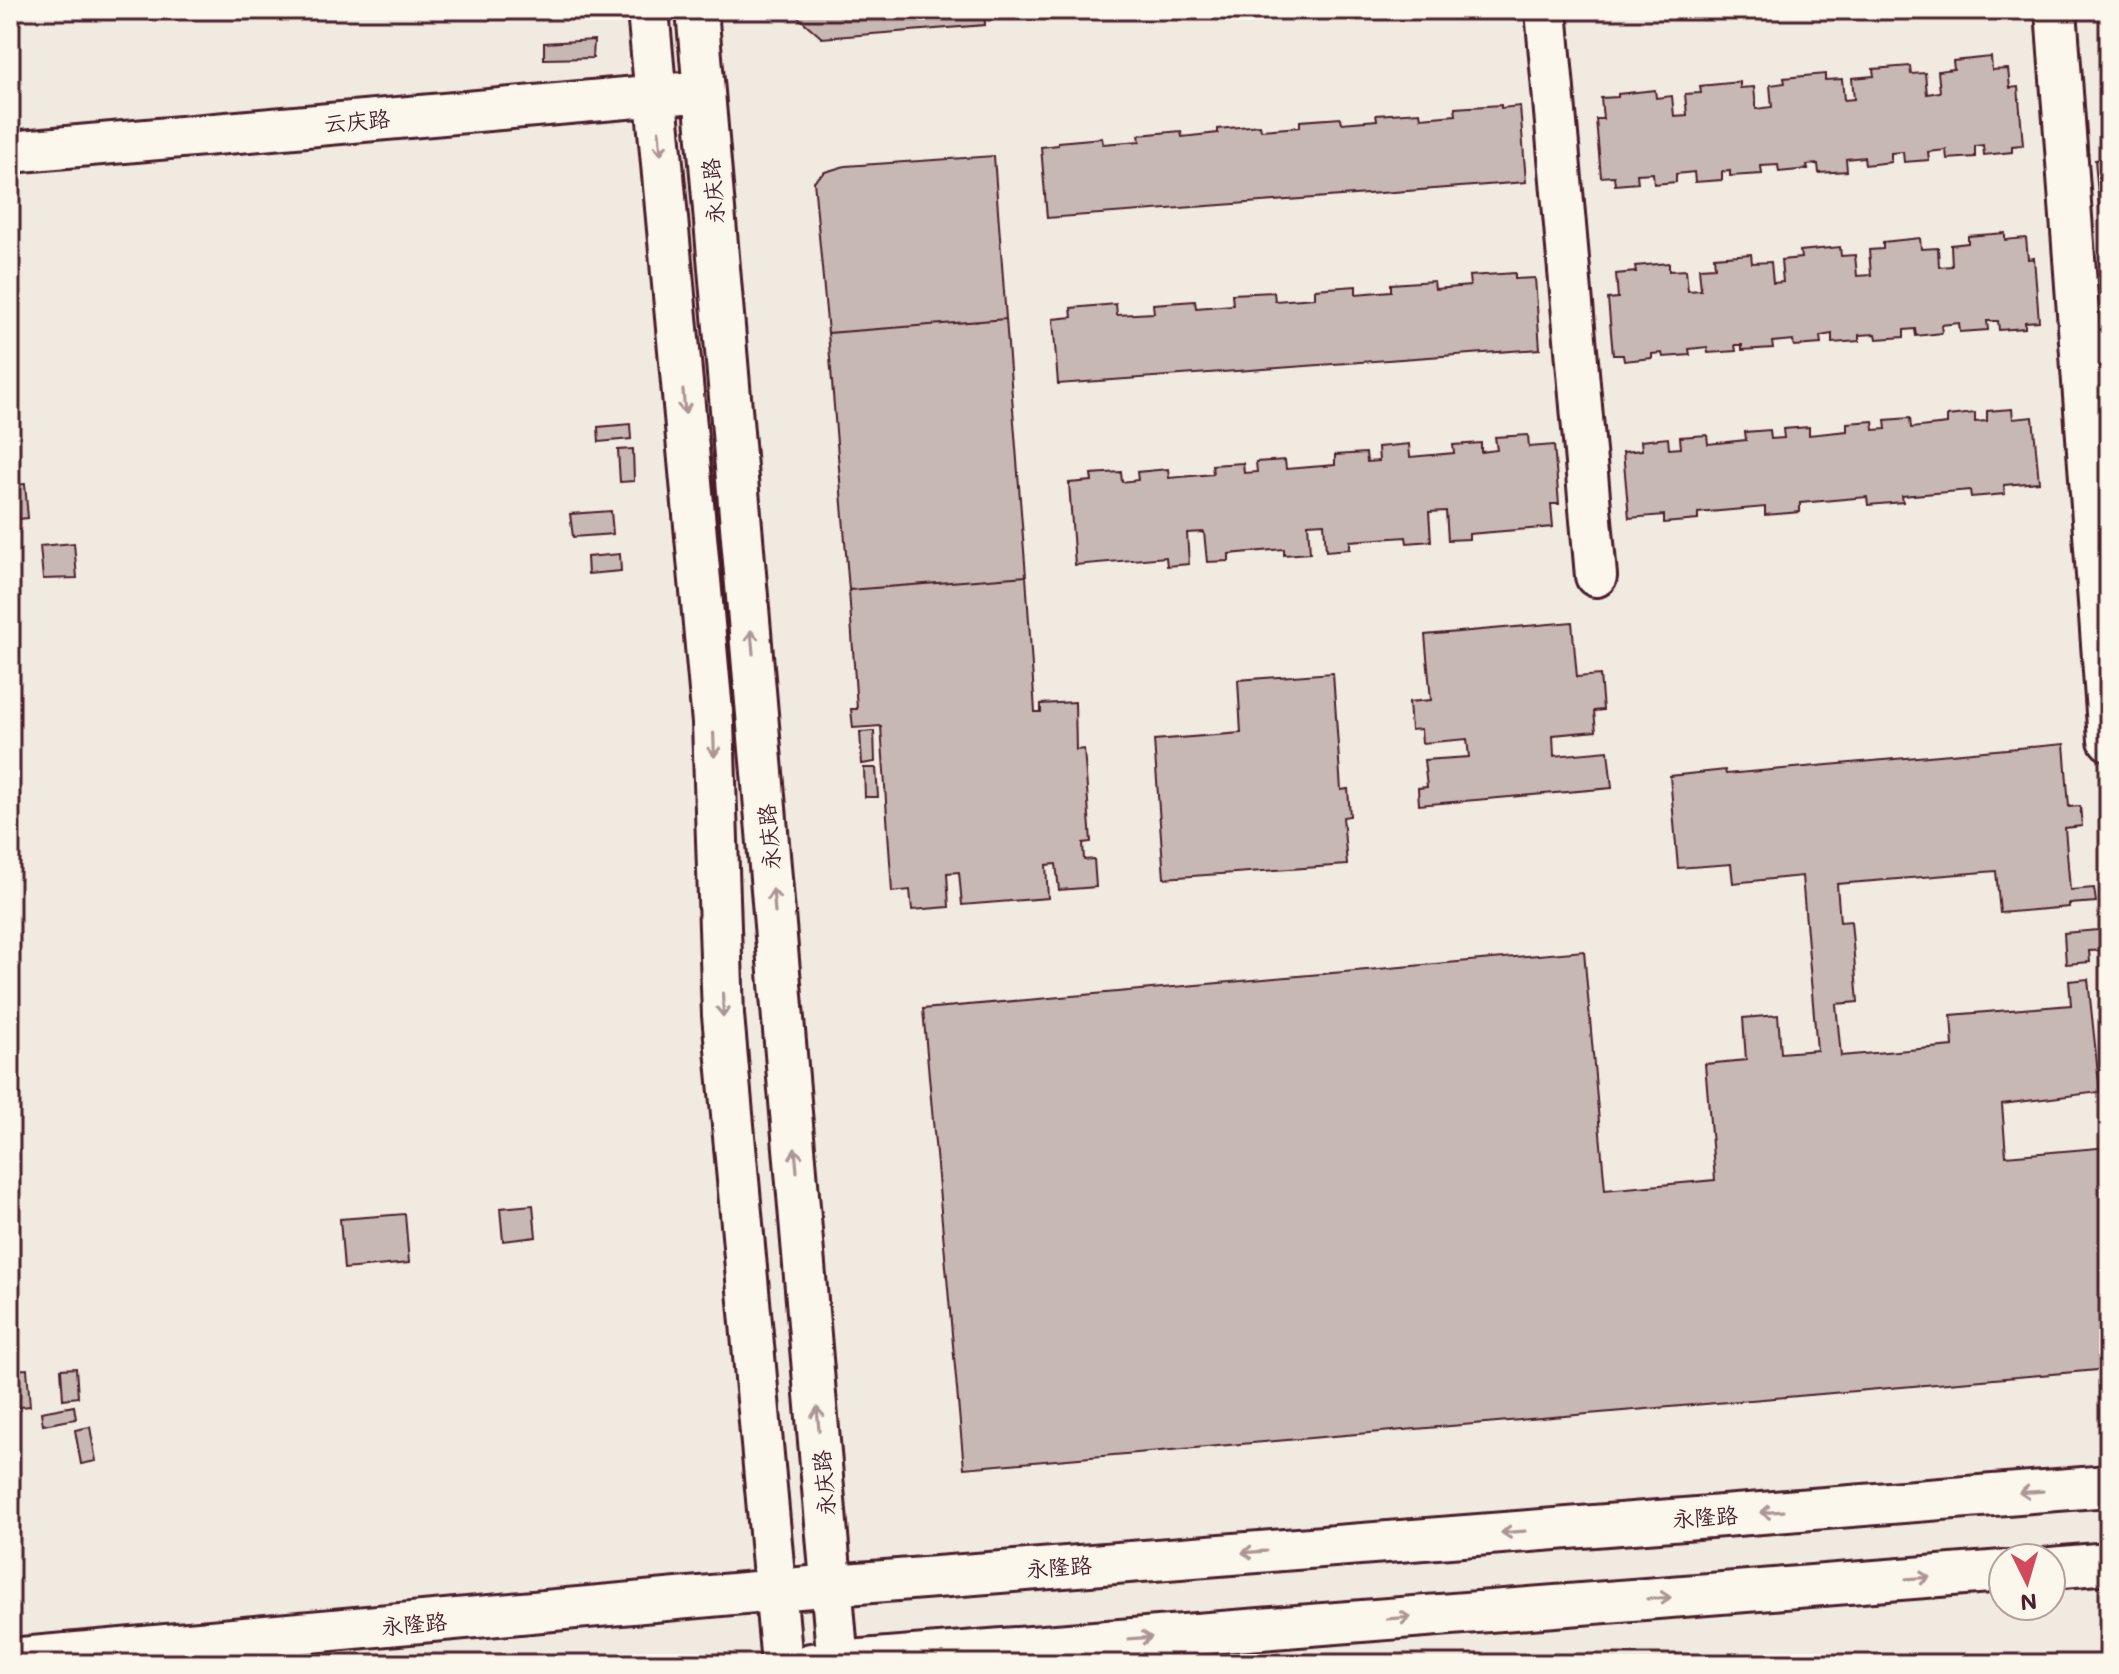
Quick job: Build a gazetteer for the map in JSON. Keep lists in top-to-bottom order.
{
  "streets": {
    "street": ["云庆路", "永庆路", "永隆路"]
  },
  "crossings": [
    ["云庆路", "永庆路"],
    ["永庆路", "永隆路"]
  ],
  "north": "bottom"
}
